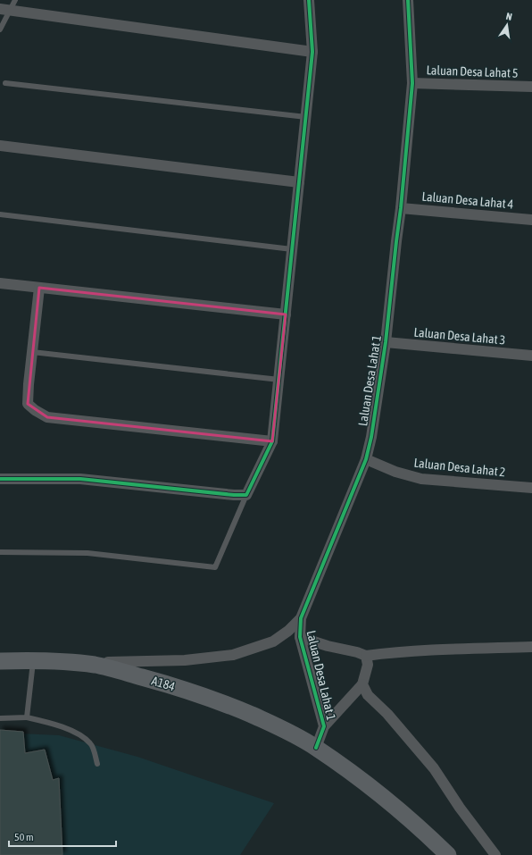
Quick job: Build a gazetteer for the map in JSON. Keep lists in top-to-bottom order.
{
  "streets": {
    "main road": ["A184"],
    "street": [
      "Laluan Desa Lahat 5",
      "Laluan Desa Lahat 4",
      "Laluan Desa Lahat 3",
      "Laluan Desa Lahat 1",
      "Laluan Desa Lahat 2"
    ]
  },
  "crossings": [
    ["Laluan Desa Lahat 5", "Laluan Desa Lahat 1"],
    ["Laluan Desa Lahat 4", "Laluan Desa Lahat 1"],
    ["Laluan Desa Lahat 3", "Laluan Desa Lahat 1"],
    ["Laluan Desa Lahat 1", "Laluan Desa Lahat 2"],
    ["Laluan Desa Lahat 1", "A184"]
  ],
  "scale_bar": "50 m",
  "north": "top"
}
